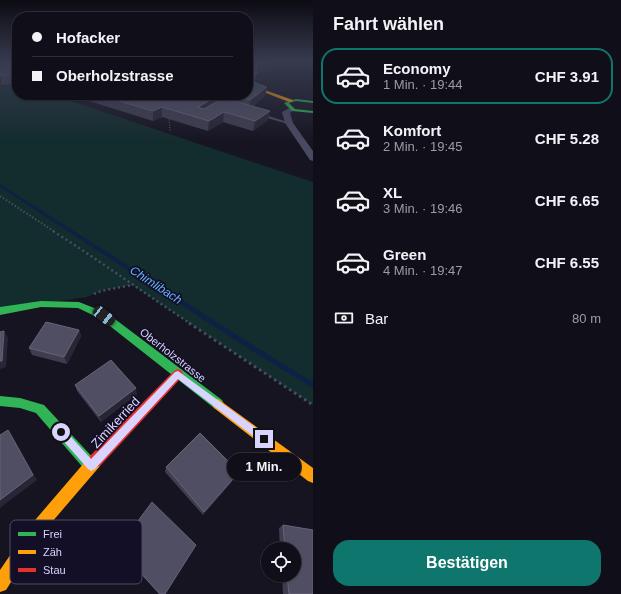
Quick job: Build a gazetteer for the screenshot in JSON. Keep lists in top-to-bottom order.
{
  "streets": {
    "street": ["Oberholzstrasse", "Zimikerried"]
  },
  "crossings": [
    ["Oberholzstrasse", "Zimikerried"]
  ],
  "water": ["Chimlibach"],
  "legend": ["Frei", "Zäh", "Stau"],
  "page": {
    "heading": "Fahrt wählen",
    "banner": ["Hofacker", "Oberholzstrasse"],
    "list": [
      {
        "name": "Economy",
        "note": "1 Min. · 19:44",
        "value": "CHF 3.91"
      },
      {
        "name": "Komfort",
        "note": "2 Min. · 19:45",
        "value": "CHF 5.28"
      },
      {
        "name": "XL",
        "note": "3 Min. · 19:46",
        "value": "CHF 6.65"
      },
      {
        "name": "Green",
        "note": "4 Min. · 19:47",
        "value": "CHF 6.55"
      }
    ],
    "pay": ["Bar", "80 m"],
    "bubble": "1 Min.",
    "buttons": "Bestätigen"
  }
}
